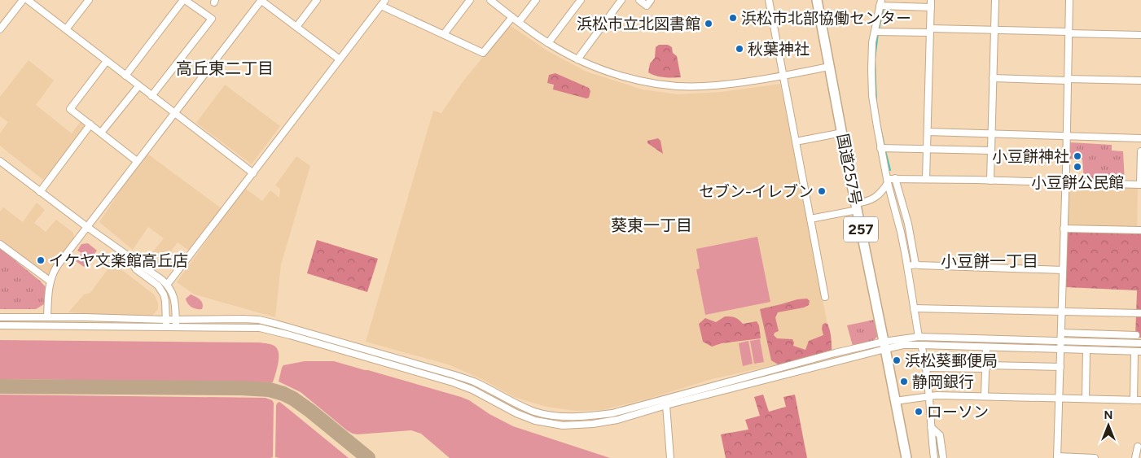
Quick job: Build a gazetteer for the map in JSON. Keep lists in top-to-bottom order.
{
  "streets": {
    "highway": ["国道257号", "257"]
  },
  "districts": ["高丘東二丁目", "葵東一丁目", "小豆餅一丁目"],
  "places": [
    "浜松市北部協働センター",
    "浜松市立北図書館",
    "秋葉神社",
    "小豆餅神社",
    "小豆餅公民館",
    "セブン-イレブン",
    "イケヤ文楽館高丘店",
    "浜松葵郵便局",
    "静岡銀行",
    "ローソン"
  ],
  "north": "top"
}
